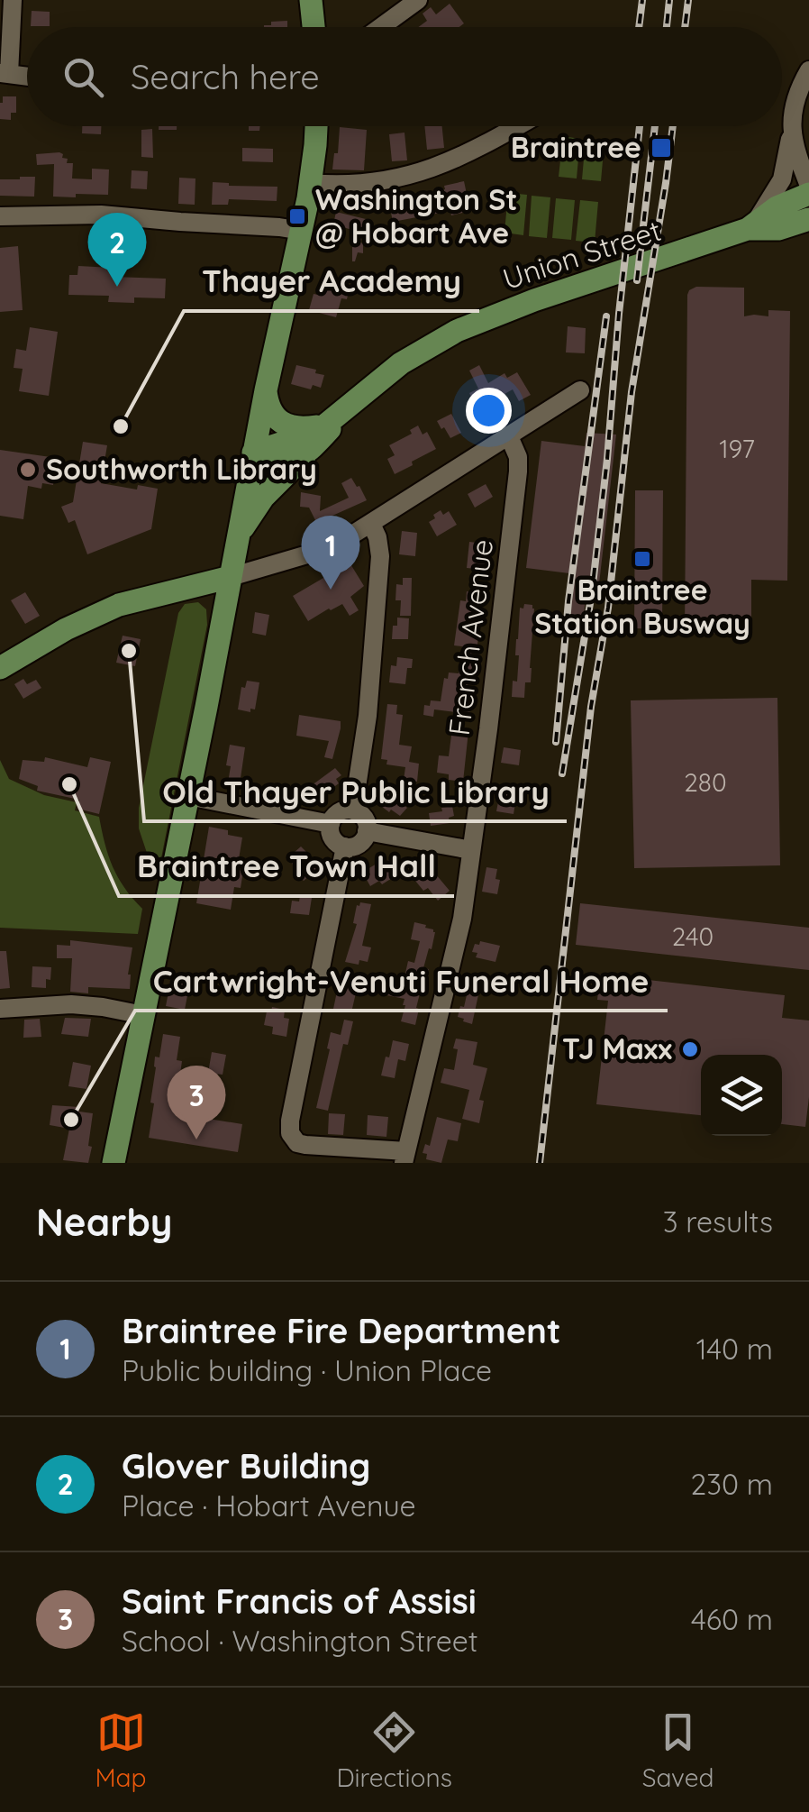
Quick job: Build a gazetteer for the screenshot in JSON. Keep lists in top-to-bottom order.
{
  "streets": {
    "main road": ["Union Street"],
    "street": ["French Avenue"]
  },
  "places": {
    "transit": ["Braintree", "Washington St @ Hobart Ave", "Braintree Station Busway"],
    "other": [
      "Thayer Academy",
      "Southworth Library",
      "Old Thayer Public Library",
      "Braintree Town Hall",
      "TJ Maxx",
      "Cartwright-Venuti Funeral Home"
    ]
  },
  "house_numbers": ["197", "280", "240"],
  "page": {
    "search": "Search here",
    "pins": ["2", "1", "3"],
    "heading": ["Nearby", "3 results"],
    "list": [
      {
        "mark": "1",
        "name": "Braintree Fire Department",
        "note": "Public building · Union Place",
        "value": "140 m"
      },
      {
        "mark": "2",
        "name": "Glover Building",
        "note": "Place · Hobart Avenue",
        "value": "230 m"
      },
      {
        "mark": "3",
        "name": "Saint Francis of Assisi",
        "note": "School · Washington Street",
        "value": "460 m"
      }
    ],
    "nav": ["Map", "Directions", "Saved"]
  }
}
